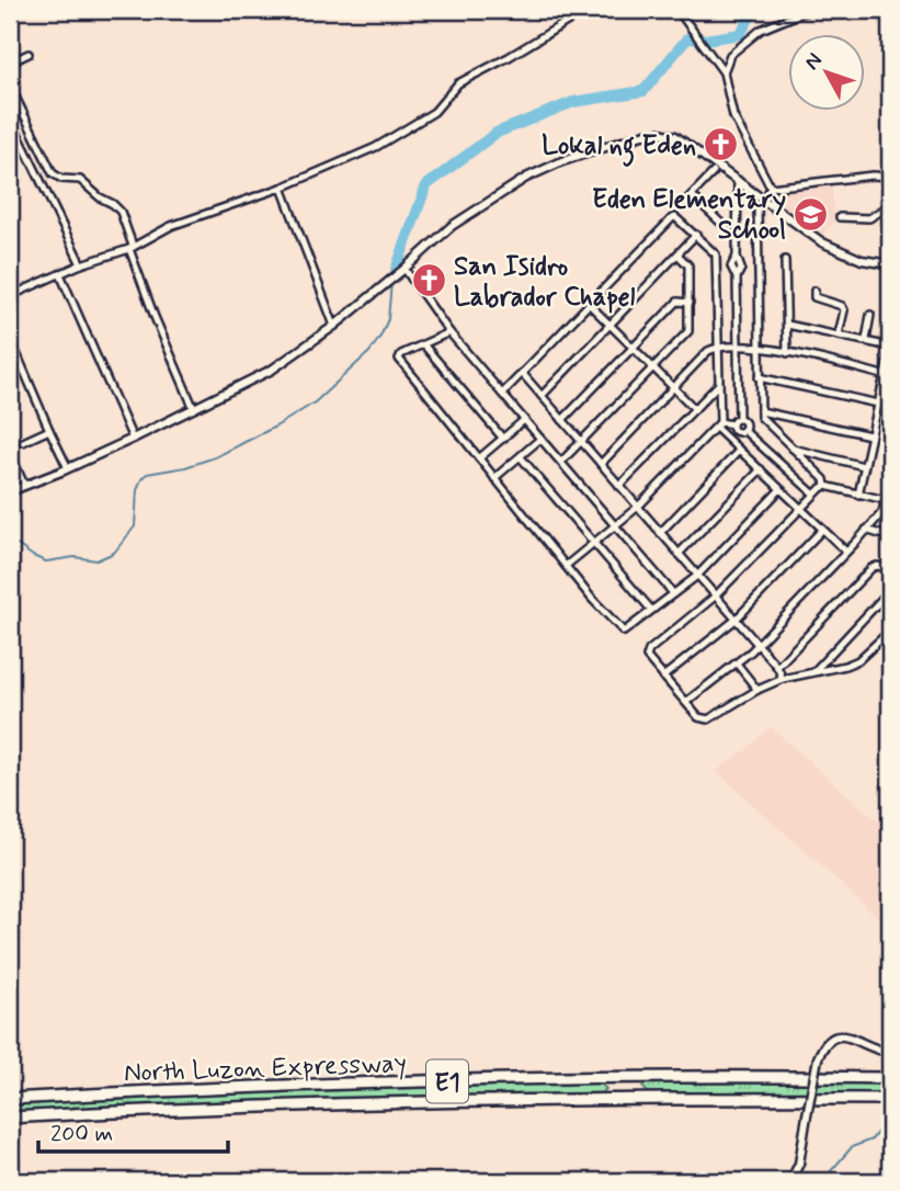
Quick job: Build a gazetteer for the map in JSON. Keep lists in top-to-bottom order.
{
  "streets": {
    "highway": ["North Luzon Expressway", "E1"]
  },
  "places": {
    "church": ["Lokal ng Eden", "San Isidro Labrador Chapel"],
    "school or university": ["Eden Elementary School"]
  },
  "scale_bar": "200 m",
  "north": "top left"
}
